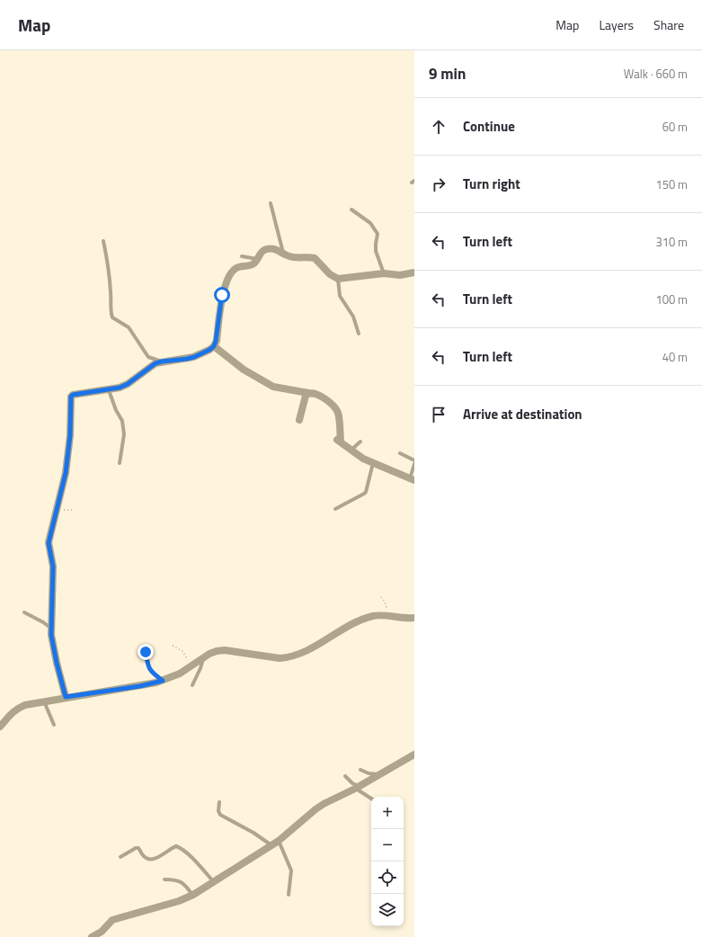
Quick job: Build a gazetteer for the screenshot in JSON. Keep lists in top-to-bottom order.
{
  "page": {
    "header": "Map",
    "nav": ["Map", "Layers", "Share"],
    "heading": ["9 min", "Walk · 660 m"],
    "list": [
      ["Continue", "60 m"],
      ["Turn right", "150 m"],
      ["Turn left", "310 m"],
      ["Turn left", "100 m"],
      ["Turn left", "40 m"],
      "Arrive at destination"
    ],
    "map_buttons": ["+", "−"]
  }
}
